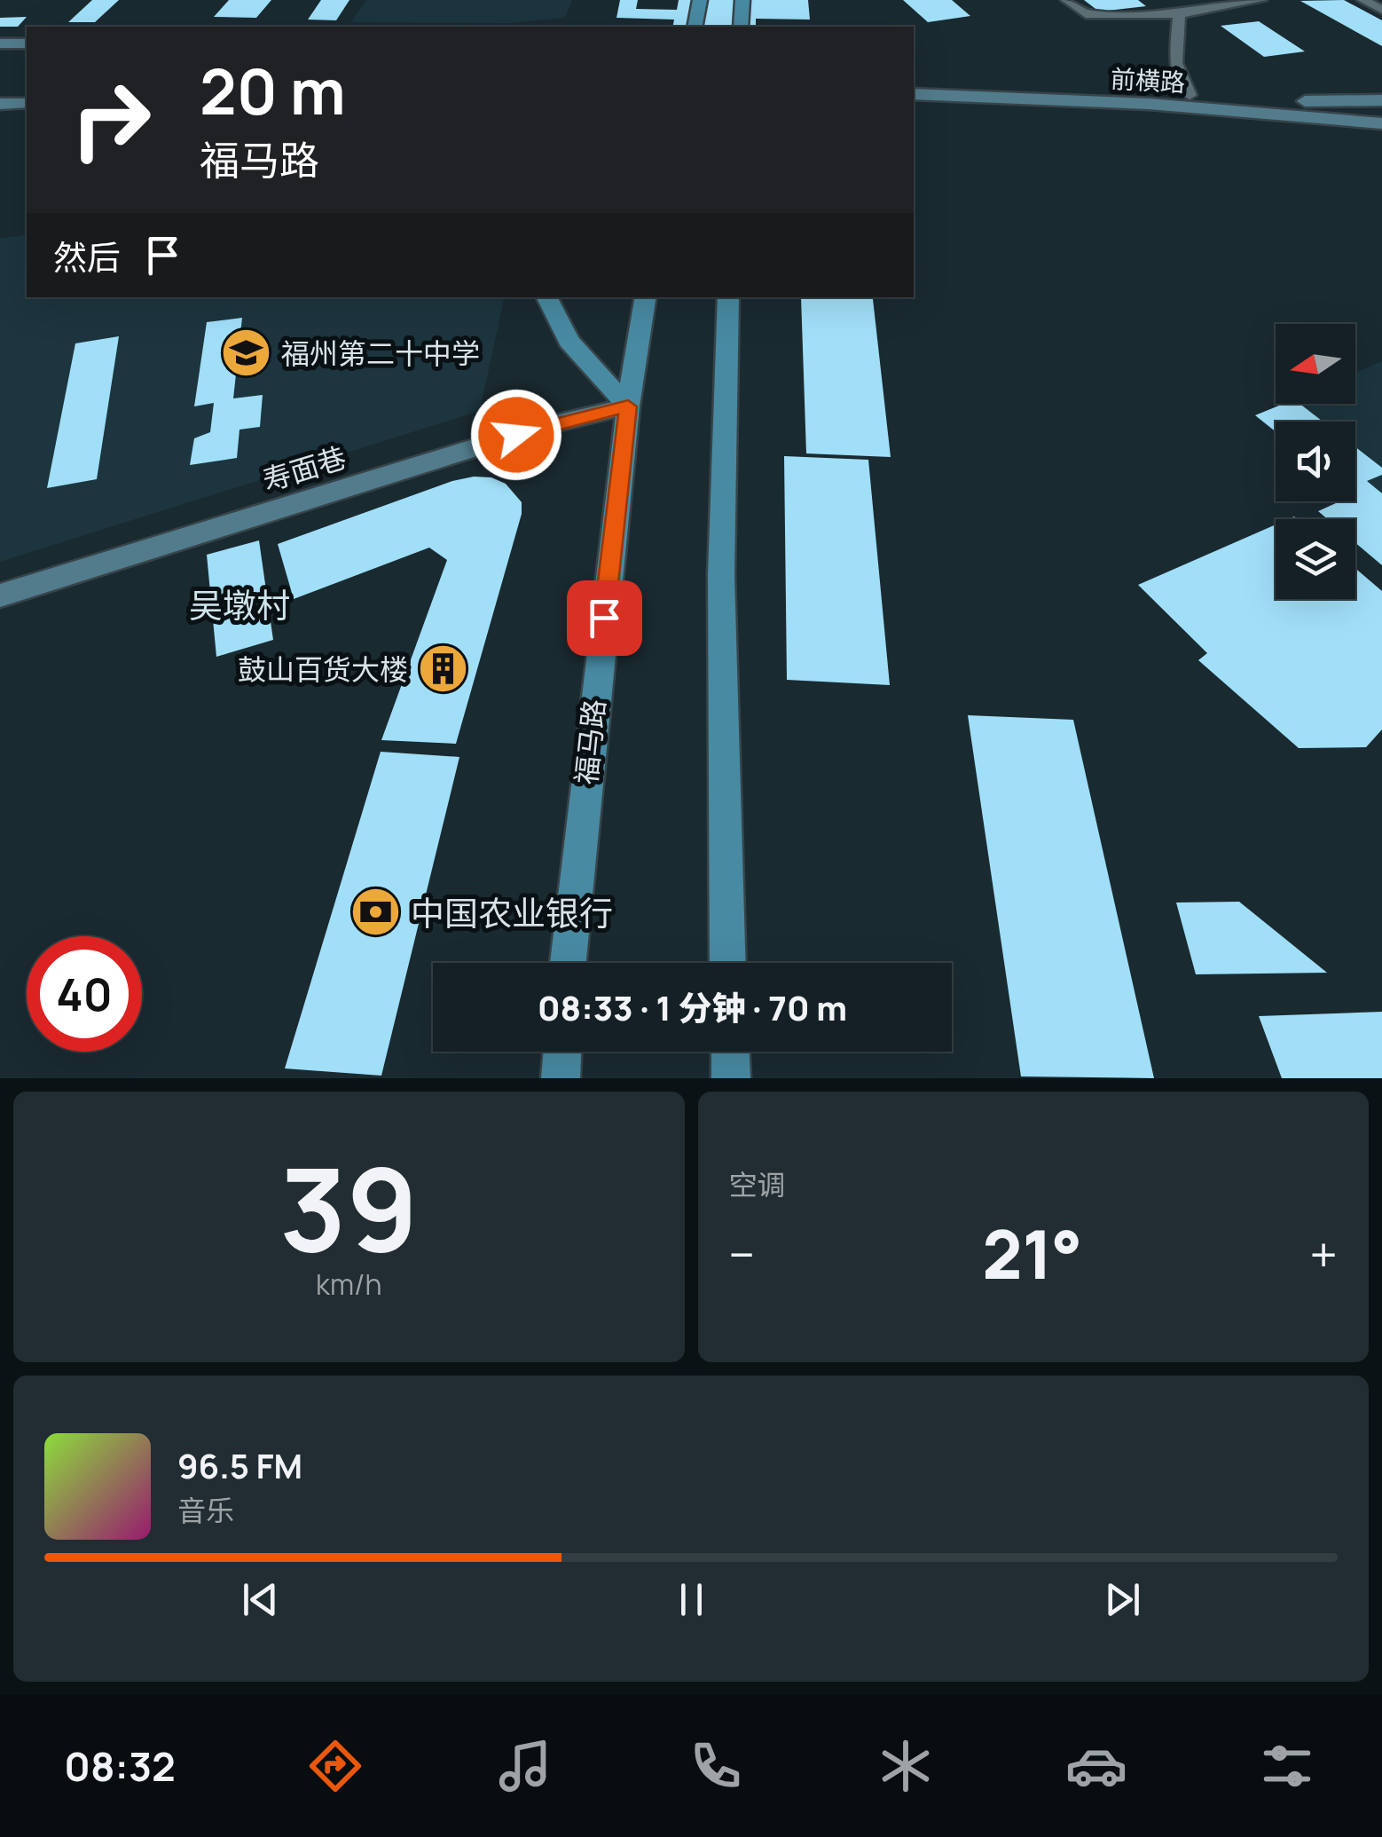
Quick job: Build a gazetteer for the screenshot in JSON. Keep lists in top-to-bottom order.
{
  "streets": {
    "main road": ["前横路", "寿面巷", "福马路"]
  },
  "crossings": [
    ["寿面巷", "福马路"]
  ],
  "districts": ["吴墩村"],
  "places": {
    "school or university": ["福州第二十中学"],
    "building": ["鼓山百货大楼"],
    "bank": ["中国农业银行"]
  },
  "north": "left",
  "page": {
    "turn": ["20 m", "福马路"],
    "then": "然后",
    "limit": "40",
    "trip": "08:33 · 1 分钟 · 70 m",
    "tile": [
      ["39", "km/h"],
      "空调"
    ],
    "heat": ["−", "21°", "+"],
    "song": ["96.5 FM", "音乐"],
    "tabs": "08:32"
  }
}
